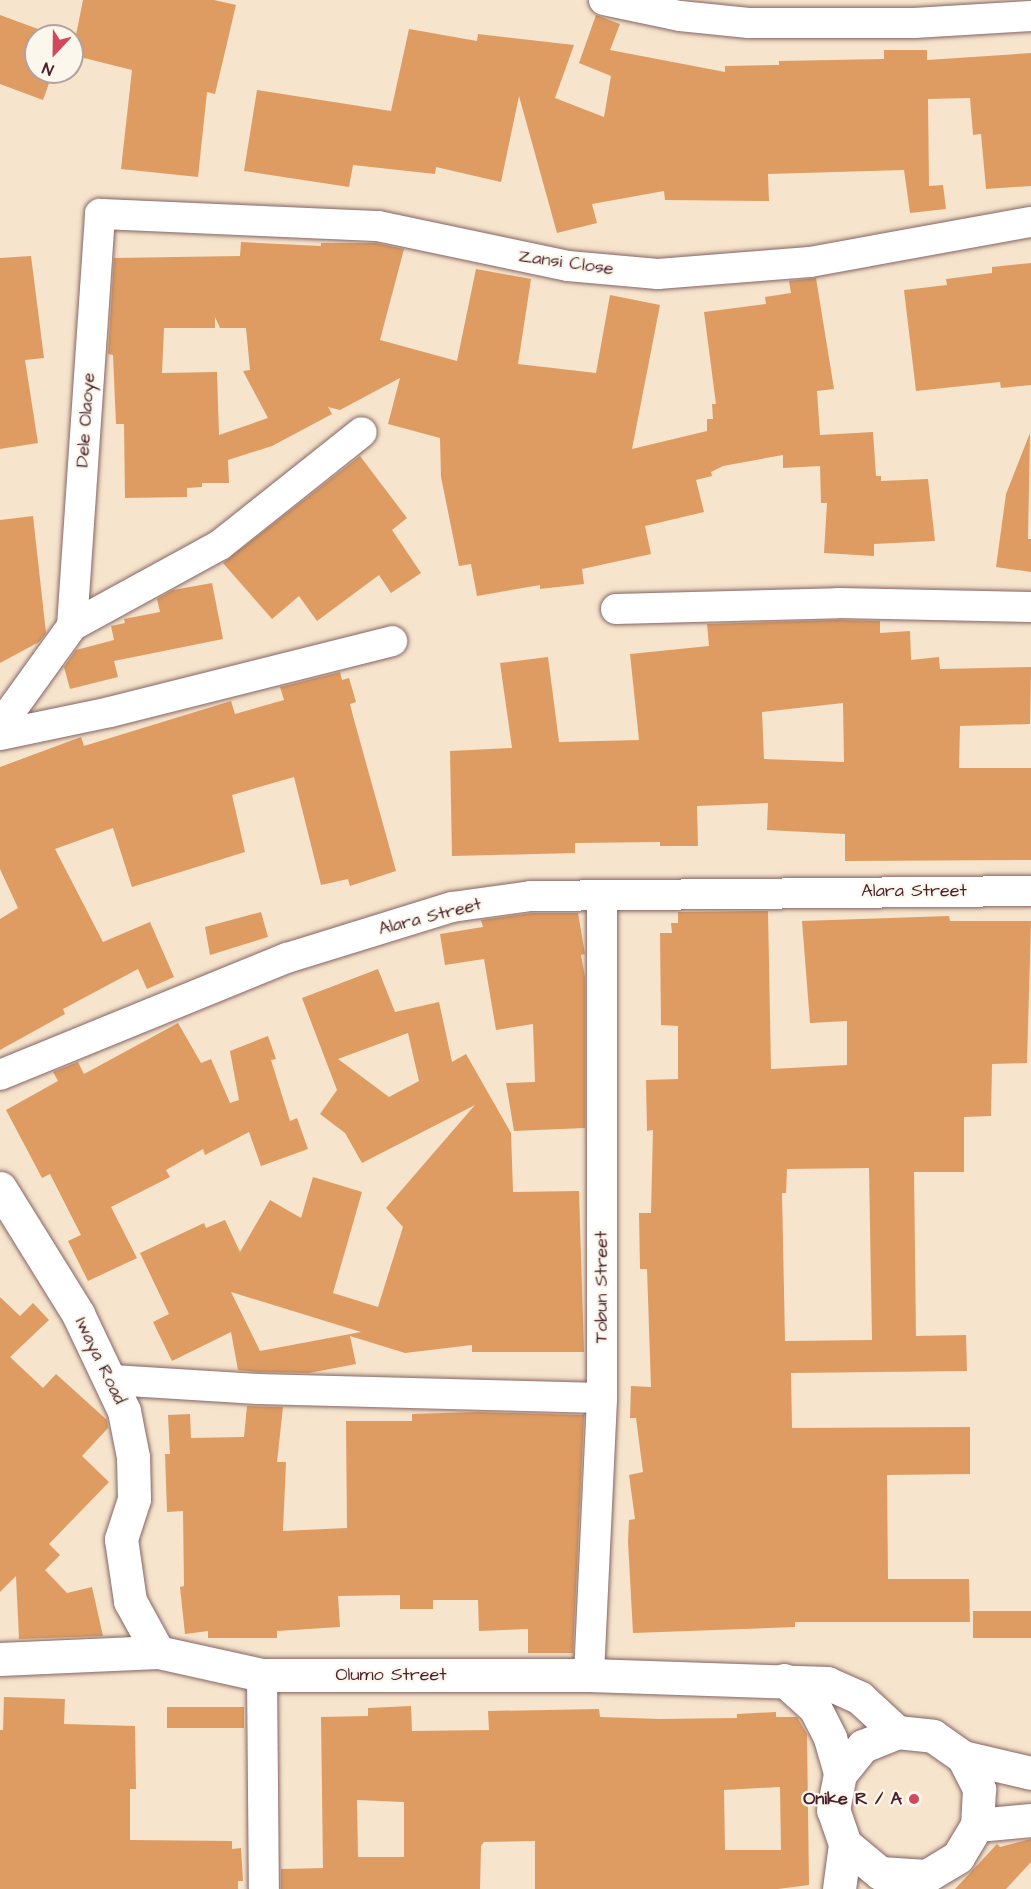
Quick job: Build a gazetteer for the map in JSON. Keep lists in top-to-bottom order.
{
  "streets": {
    "street": [
      "Zansi Close",
      "Dele Olaoye",
      "Alara Street",
      "Tobun Street",
      "Iwaya Road",
      "Olumo Street"
    ]
  },
  "crossings": [
    ["Zansi Close", "Dele Olaoye"],
    ["Alara Street", "Tobun Street"],
    ["Tobun Street", "Olumo Street"],
    ["Iwaya Road", "Olumo Street"]
  ],
  "places": ["Onike R / A"],
  "north": "bottom"
}
